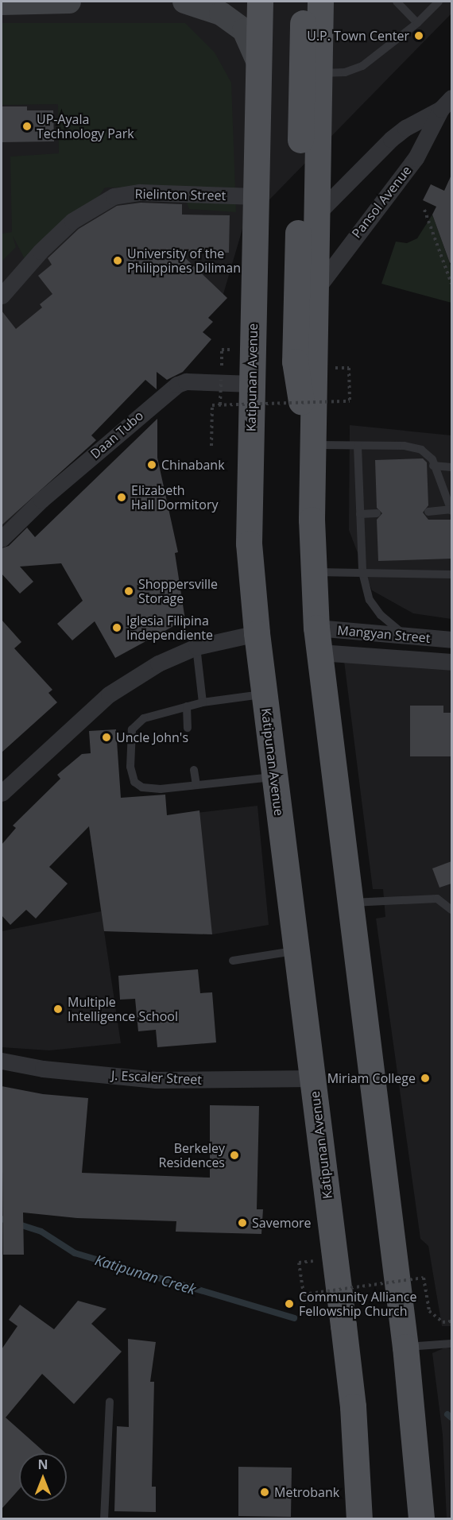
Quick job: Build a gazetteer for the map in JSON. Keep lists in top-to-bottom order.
{
  "streets": {
    "main road": ["Katipunan Avenue"],
    "street": [
      "Rielinton Street",
      "Pansol Avenue",
      "Daan Tubo",
      "Mangyan Street",
      "J. Escaler Street"
    ]
  },
  "crossings": [
    ["Rielinton Street", "Katipunan Avenue"],
    ["Katipunan Avenue", "Daan Tubo"],
    ["Katipunan Avenue", "J. Escaler Street"]
  ],
  "water": ["Katipunan Creek"],
  "places": [
    "U.P. Town Center",
    "UP-Ayala Technology Park",
    "University of the Philippines Diliman",
    "Chinabank",
    "Elizabeth Hall Dormitory",
    "Shoppersville Storage",
    "Iglesia Filipina Independiente",
    "Uncle John's",
    "Multiple Intelligence School",
    "Miriam College",
    "Berkeley Residences",
    "Savemore",
    "Community Alliance Fellowship Church",
    "Metrobank"
  ],
  "north": "top"
}
